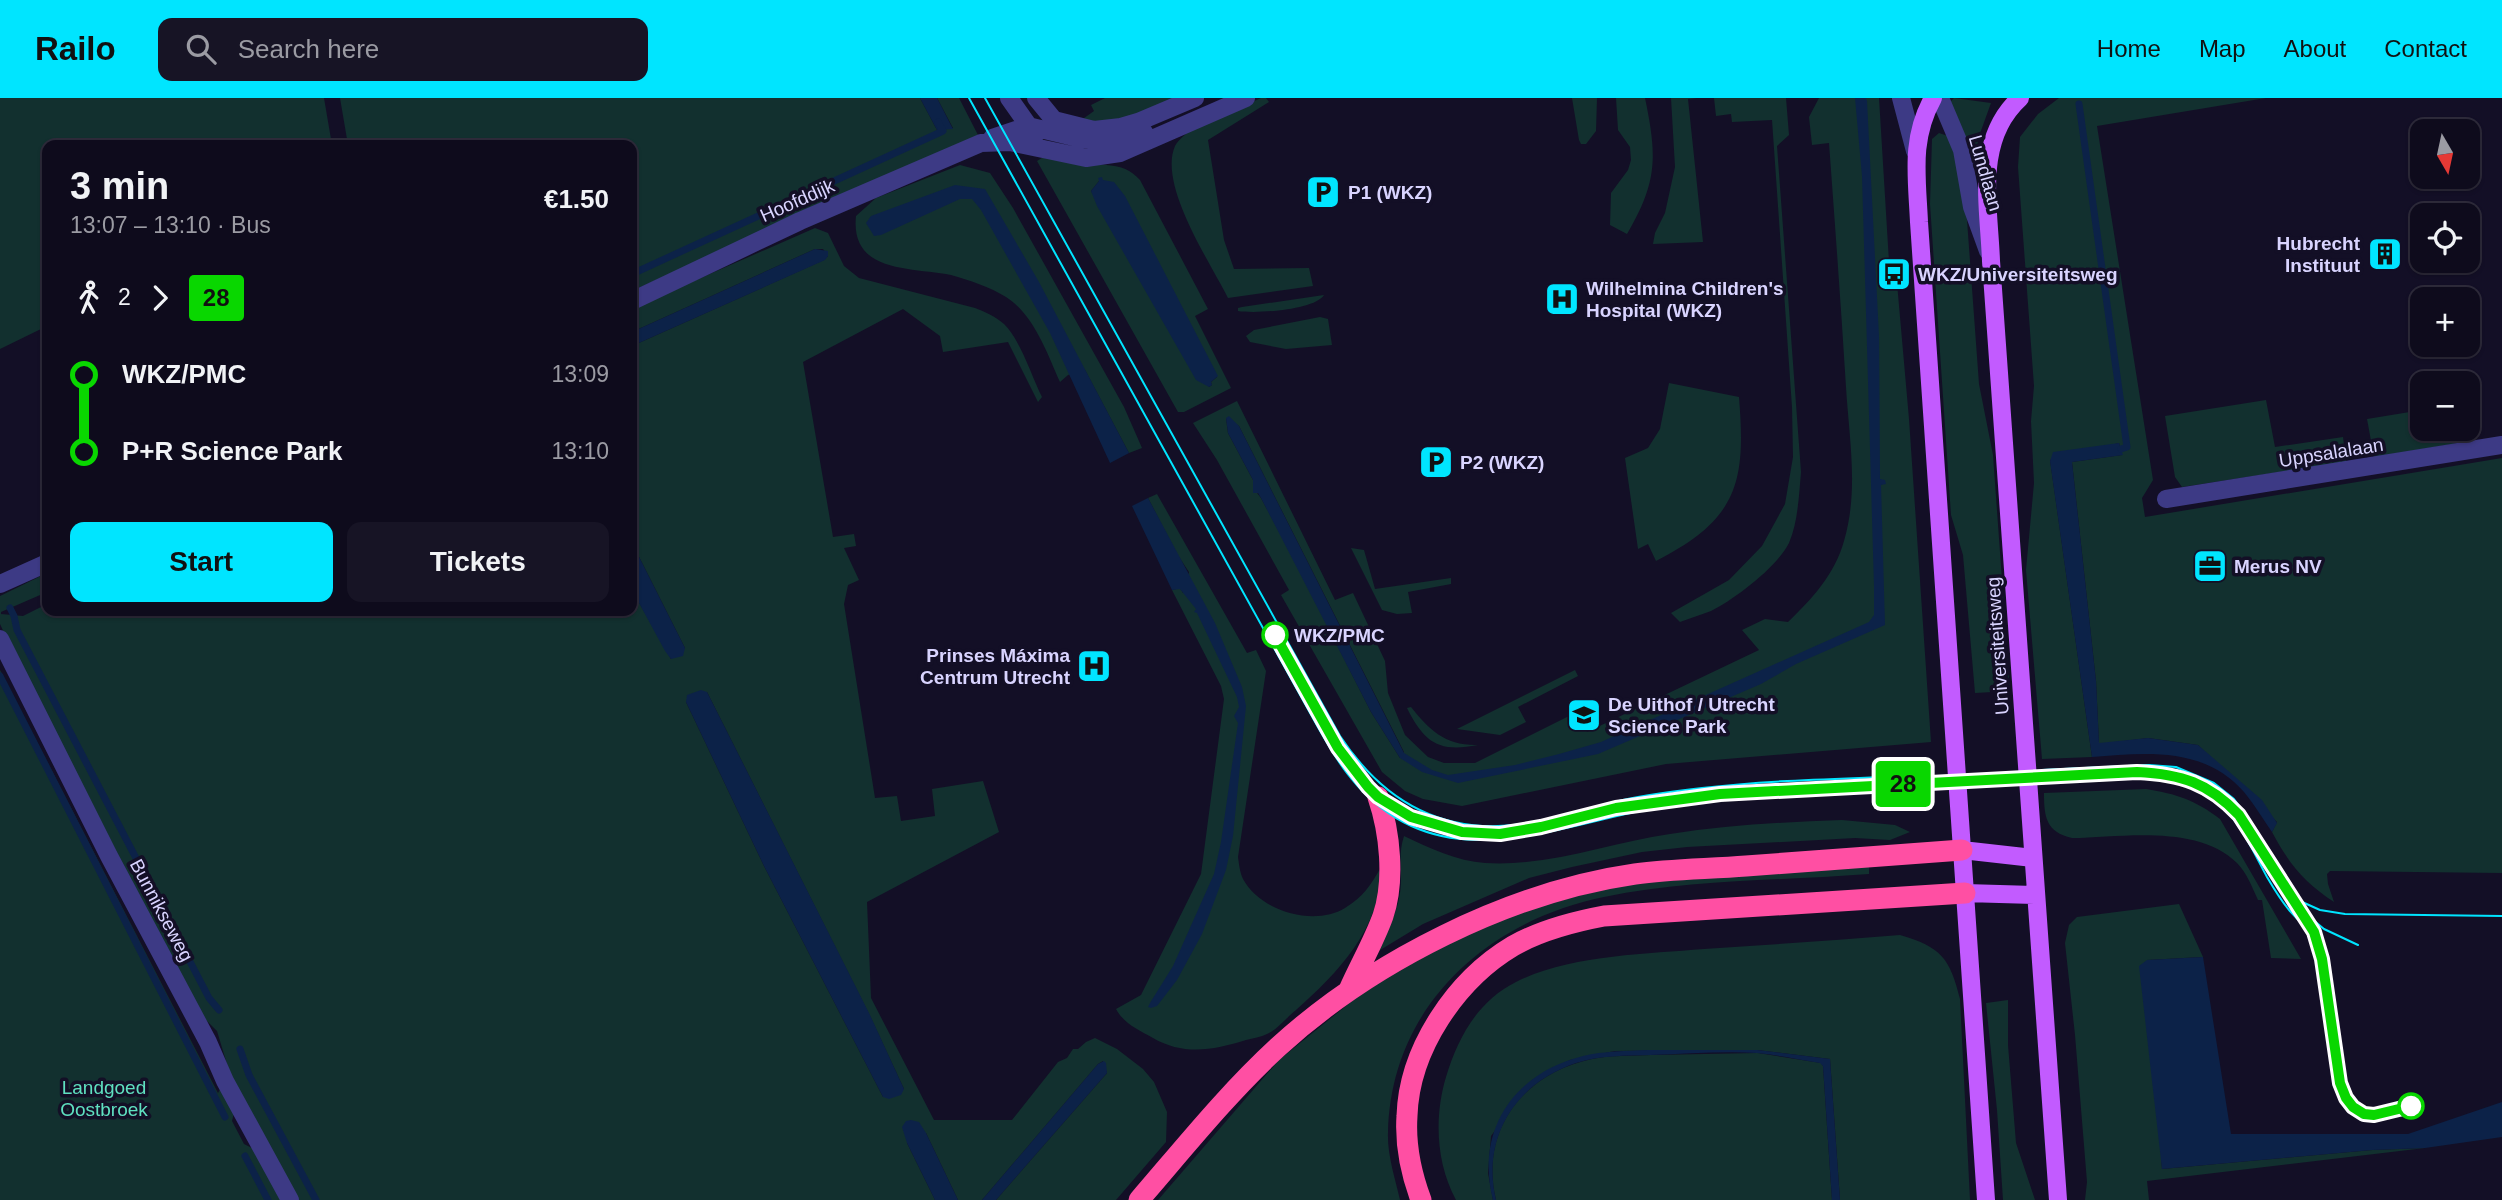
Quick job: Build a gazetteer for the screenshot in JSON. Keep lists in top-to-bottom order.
{
  "streets": {
    "main road": ["Universiteitsweg"],
    "street": [
      "Lundlaan",
      "Hoofddijk",
      "Uppsalalaan",
      "Bunnikseweg"
    ]
  },
  "crossings": [
    ["Lundlaan", "Universiteitsweg"]
  ],
  "parks": ["Landgoed Oostbroek"],
  "places": {
    "parking": ["P1 (WKZ)", "P2 (WKZ)"],
    "building": ["Hubrecht Instituut"],
    "bus stop": ["WKZ/Universiteitsweg"],
    "hospital": ["Wilhelmina Children's Hospital (WKZ)", "Prinses Máxima Centrum Utrecht"],
    "office": ["Merus NV"],
    "other": ["WKZ/PMC"],
    "school or university": ["De Uithof / Utrecht Science Park"]
  },
  "lines": ["bus line 28"],
  "north": "bottom",
  "page": {
    "header": "Railo",
    "search": "Search here",
    "nav": [
      "Home",
      "Map",
      "About",
      "Contact"
    ],
    "on_map": "28",
    "map_buttons": ["+", "−"],
    "heading": ["3 min", "13:07 – 13:10 · Bus", "€1.50"],
    "legs": ["2", "28"],
    "list": [
      {
        "name": "WKZ/PMC",
        "value": "13:09"
      },
      {
        "name": "P+R Science Park",
        "value": "13:10"
      }
    ],
    "buttons": ["Start", "Tickets"]
  }
}
